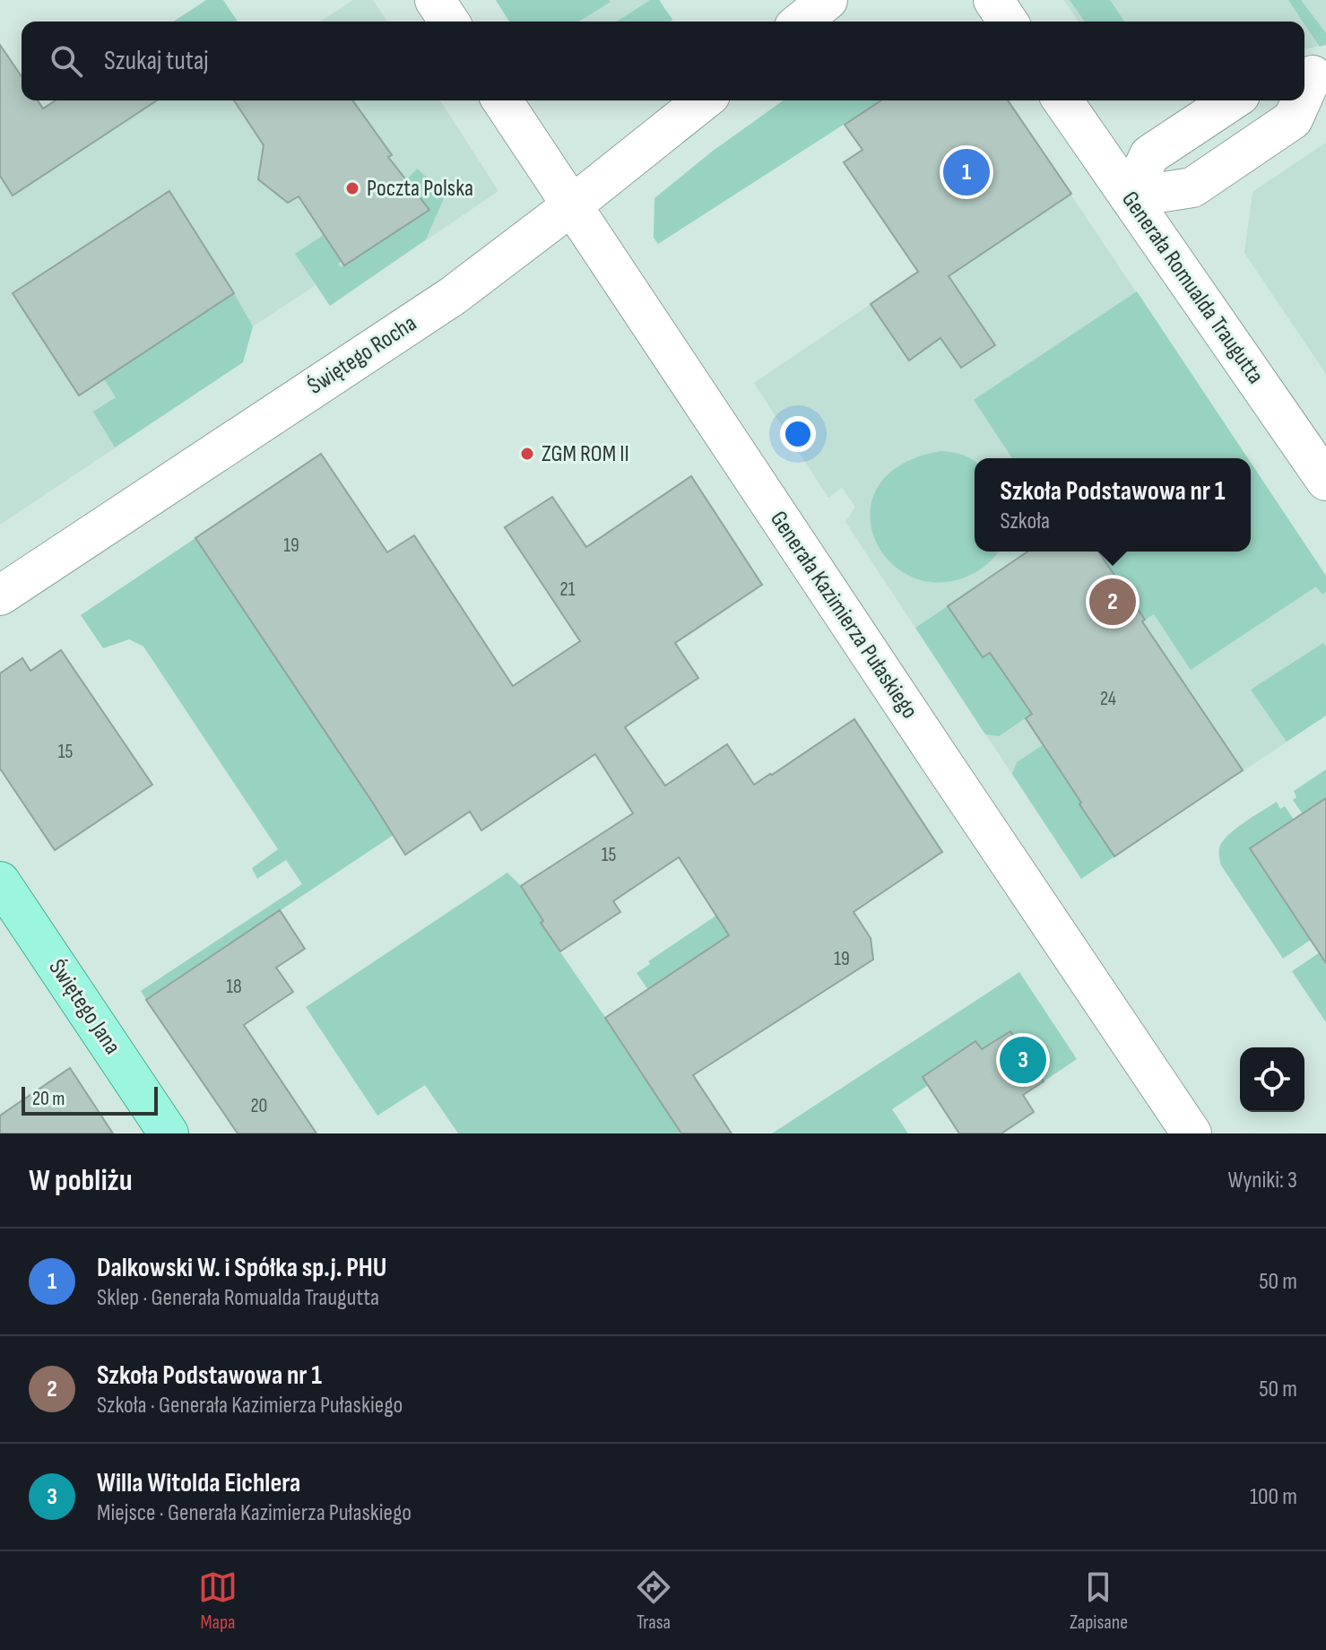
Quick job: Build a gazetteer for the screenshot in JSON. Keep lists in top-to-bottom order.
{
  "streets": {
    "main road": ["Świętego Jana"],
    "street": ["Generała Romualda Traugutta", "Świętego Rocha", "Generała Kazimierza Pułaskiego"]
  },
  "crossings": [
    ["Świętego Rocha", "Generała Kazimierza Pułaskiego"]
  ],
  "places": ["Poczta Polska", "ZGM ROM II"],
  "house_numbers": [
    "19",
    "21",
    "24",
    "15",
    "15",
    "19",
    "18",
    "20"
  ],
  "scale_bar": "20 m",
  "page": {
    "search": "Szukaj tutaj",
    "pins": ["1", "2", "3"],
    "popup": ["Szkoła Podstawowa nr 1", "Szkoła"],
    "scale": "20 m",
    "heading": ["W pobliżu", "Wyniki: 3"],
    "list": [
      {
        "mark": "1",
        "name": "Dalkowski W. i Spółka sp.j. PHU",
        "note": "Sklep · Generała Romualda Traugutta",
        "value": "50 m"
      },
      {
        "mark": "2",
        "name": "Szkoła Podstawowa nr 1",
        "note": "Szkoła · Generała Kazimierza Pułaskiego",
        "value": "50 m"
      },
      {
        "mark": "3",
        "name": "Willa Witolda Eichlera",
        "note": "Miejsce · Generała Kazimierza Pułaskiego",
        "value": "100 m"
      }
    ],
    "nav": ["Mapa", "Trasa", "Zapisane"]
  }
}
